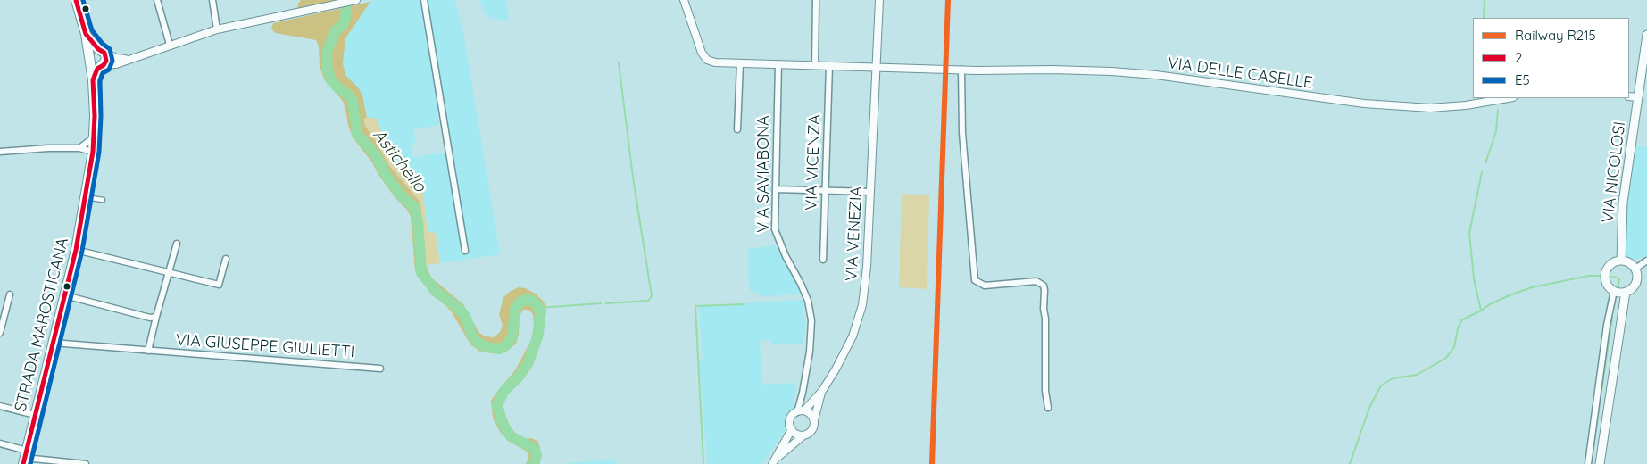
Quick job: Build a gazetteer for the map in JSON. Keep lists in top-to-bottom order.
{
  "streets": {
    "main road": ["VIA NICOLOSI", "STRADA MAROSTICANA"],
    "street": [
      "VIA DELLE CASELLE",
      "VIA VICENZA",
      "VIA SAVIABONA",
      "VIA VENEZIA",
      "VIA GIUSEPPE GIULIETTI"
    ]
  },
  "crossings": [
    ["VIA DELLE CASELLE", "VIA VICENZA"],
    ["VIA DELLE CASELLE", "VIA SAVIABONA"],
    ["VIA DELLE CASELLE", "VIA VENEZIA"],
    ["VIA SAVIABONA", "VIA VENEZIA"],
    ["STRADA MAROSTICANA", "VIA GIUSEPPE GIULIETTI"]
  ],
  "water": ["Astichello"],
  "lines": ["rail line R215", "transit line 2", "transit line E5"],
  "legend": ["Railway R215", "2", "E5"]
}
